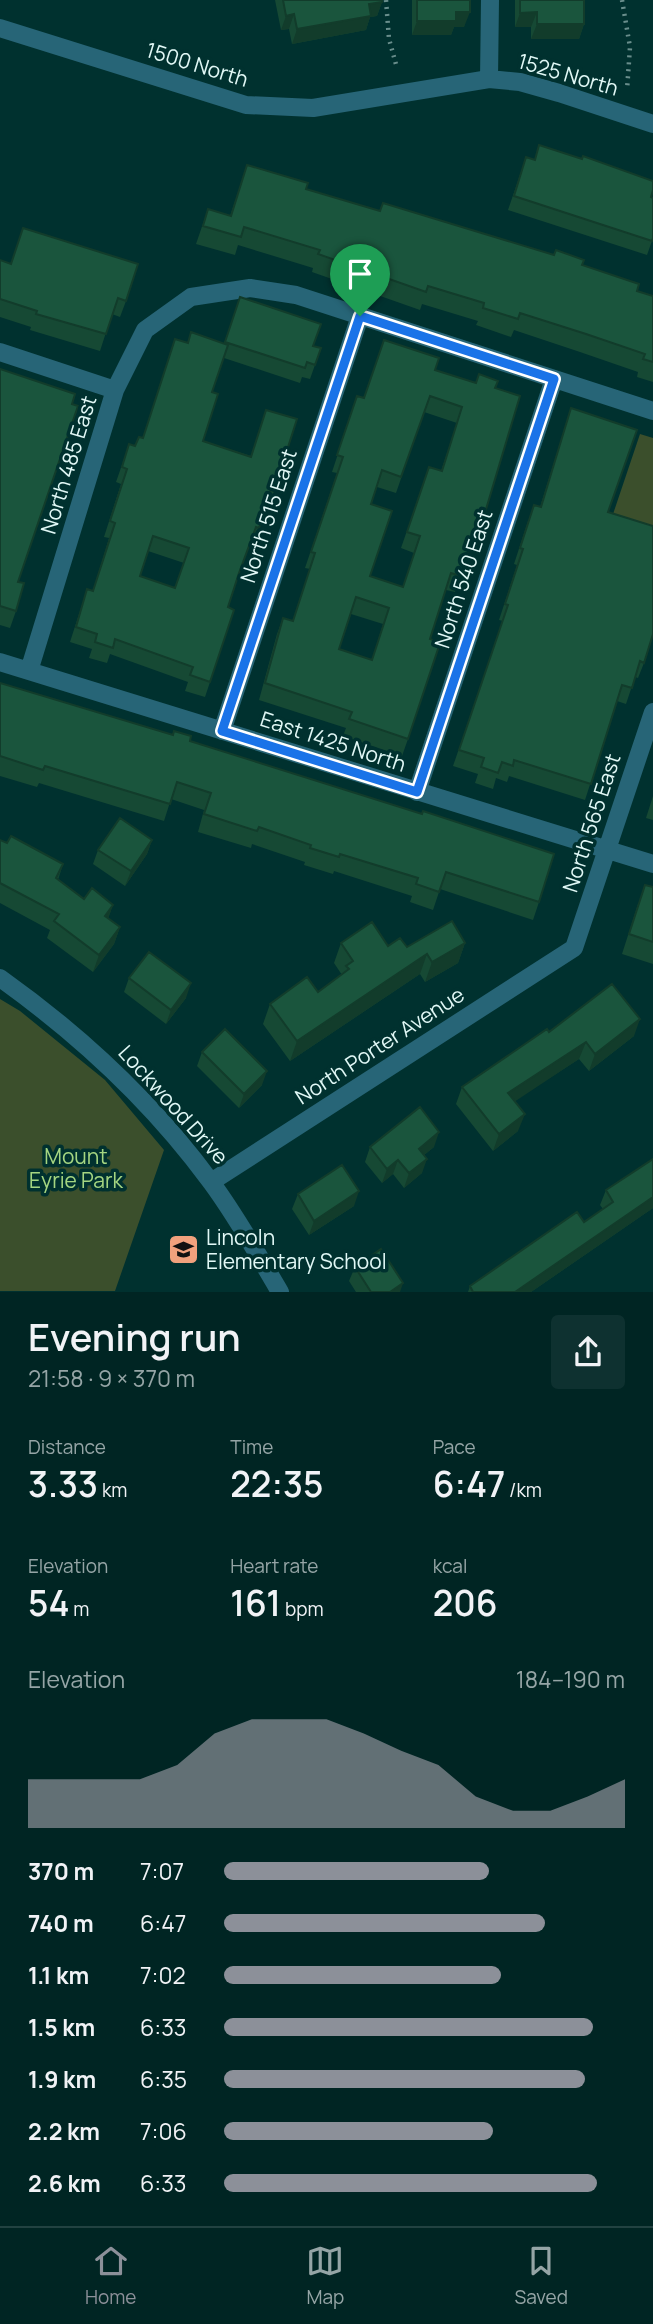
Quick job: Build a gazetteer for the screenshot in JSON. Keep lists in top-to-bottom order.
{
  "streets": {
    "street": [
      "1500 North",
      "1525 North",
      "North 485 East",
      "North 515 East",
      "North 540 East",
      "East 1425 North",
      "North 565 East",
      "North Porter Avenue",
      "Lockwood Drive"
    ]
  },
  "crossings": [
    ["1500 North", "1525 North"],
    ["North 485 East", "North 515 East"],
    ["North 485 East", "East 1425 North"],
    ["North 515 East", "East 1425 North"],
    ["North 540 East", "East 1425 North"],
    ["East 1425 North", "North 565 East"],
    ["North 565 East", "North Porter Avenue"],
    ["North Porter Avenue", "Lockwood Drive"]
  ],
  "parks": ["Mount Eyrie Park"],
  "places": {
    "school or university": ["Lincoln Elementary School"]
  },
  "page": {
    "heading": ["Evening run", "21:58 · 9 × 370 m"],
    "stats": [
      ["Distance", "3.33 km"],
      ["Time", "22:35"],
      ["Pace", "6:47 /km"],
      ["Elevation", "54 m"],
      ["Heart rate", "161 bpm"],
      ["kcal", "206"]
    ],
    "chart": ["Elevation", "184–190 m"],
    "list": [
      {
        "name": "370 m",
        "note": "7:07"
      },
      {
        "name": "740 m",
        "note": "6:47"
      },
      {
        "name": "1.1 km",
        "note": "7:02"
      },
      {
        "name": "1.5 km",
        "note": "6:33"
      },
      {
        "name": "1.9 km",
        "note": "6:35"
      },
      {
        "name": "2.2 km",
        "note": "7:06"
      },
      {
        "name": "2.6 km",
        "note": "6:33"
      }
    ],
    "tabs": ["Home", "Map", "Saved"]
  }
}
